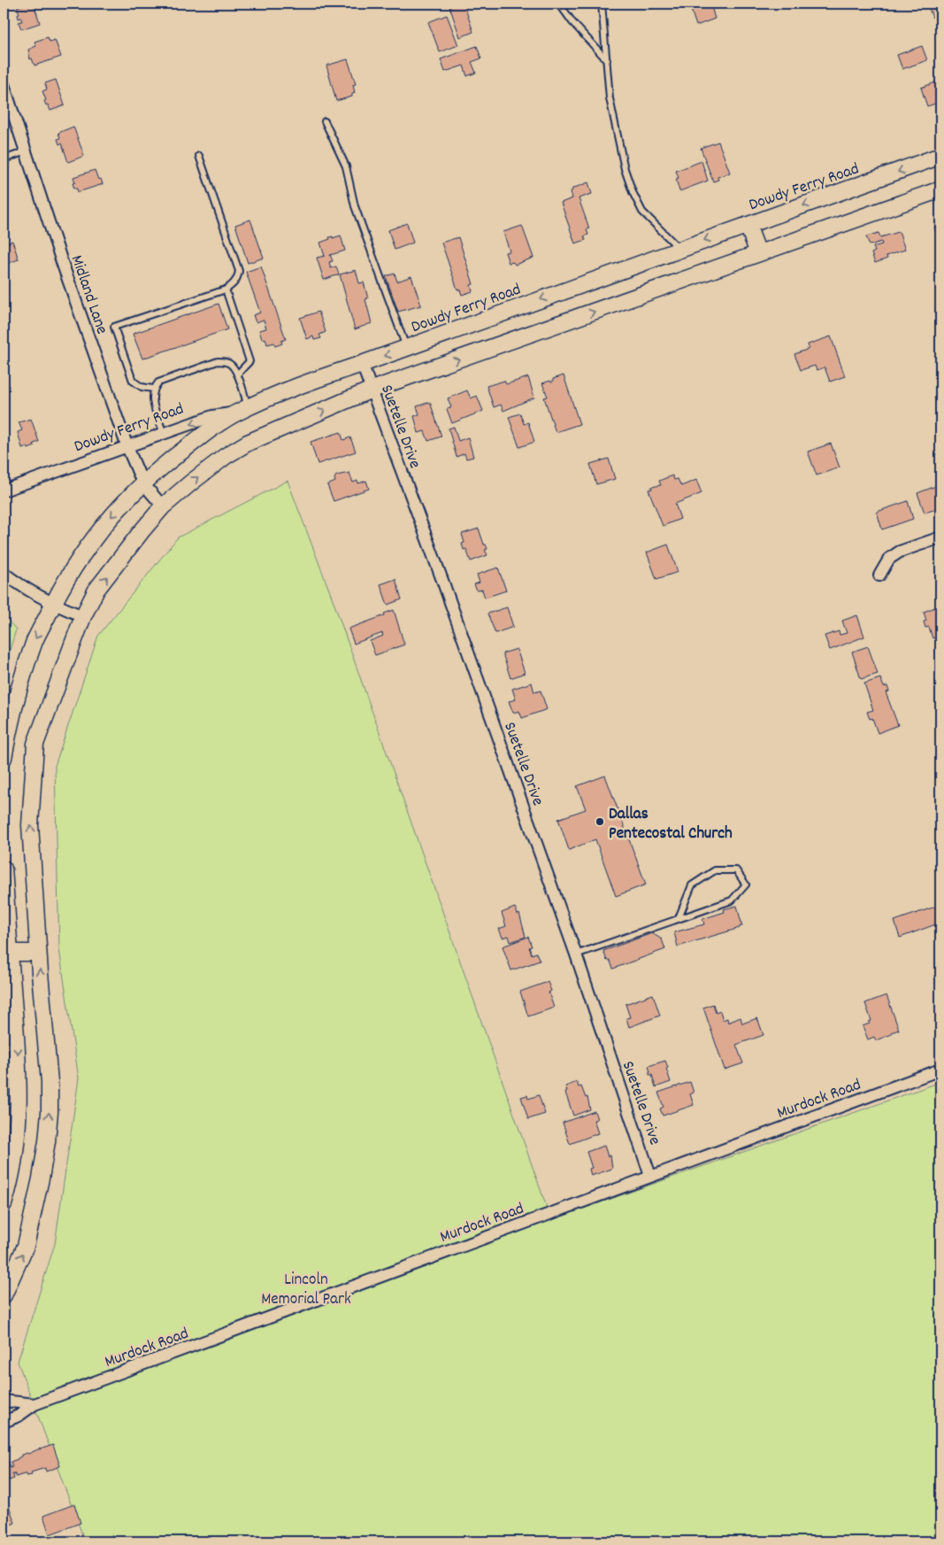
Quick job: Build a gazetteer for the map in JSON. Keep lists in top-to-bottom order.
{
  "streets": {
    "main road": ["Dowdy Ferry Road"],
    "street": ["Midland Lane", "Suetelle Drive", "Murdock Road"]
  },
  "crossings": [
    ["Dowdy Ferry Road", "Midland Lane"],
    ["Dowdy Ferry Road", "Suetelle Drive"],
    ["Suetelle Drive", "Murdock Road"]
  ],
  "parks": ["Lincoln Memorial Park"],
  "places": ["Dallas Pentecostal Church"]
}
